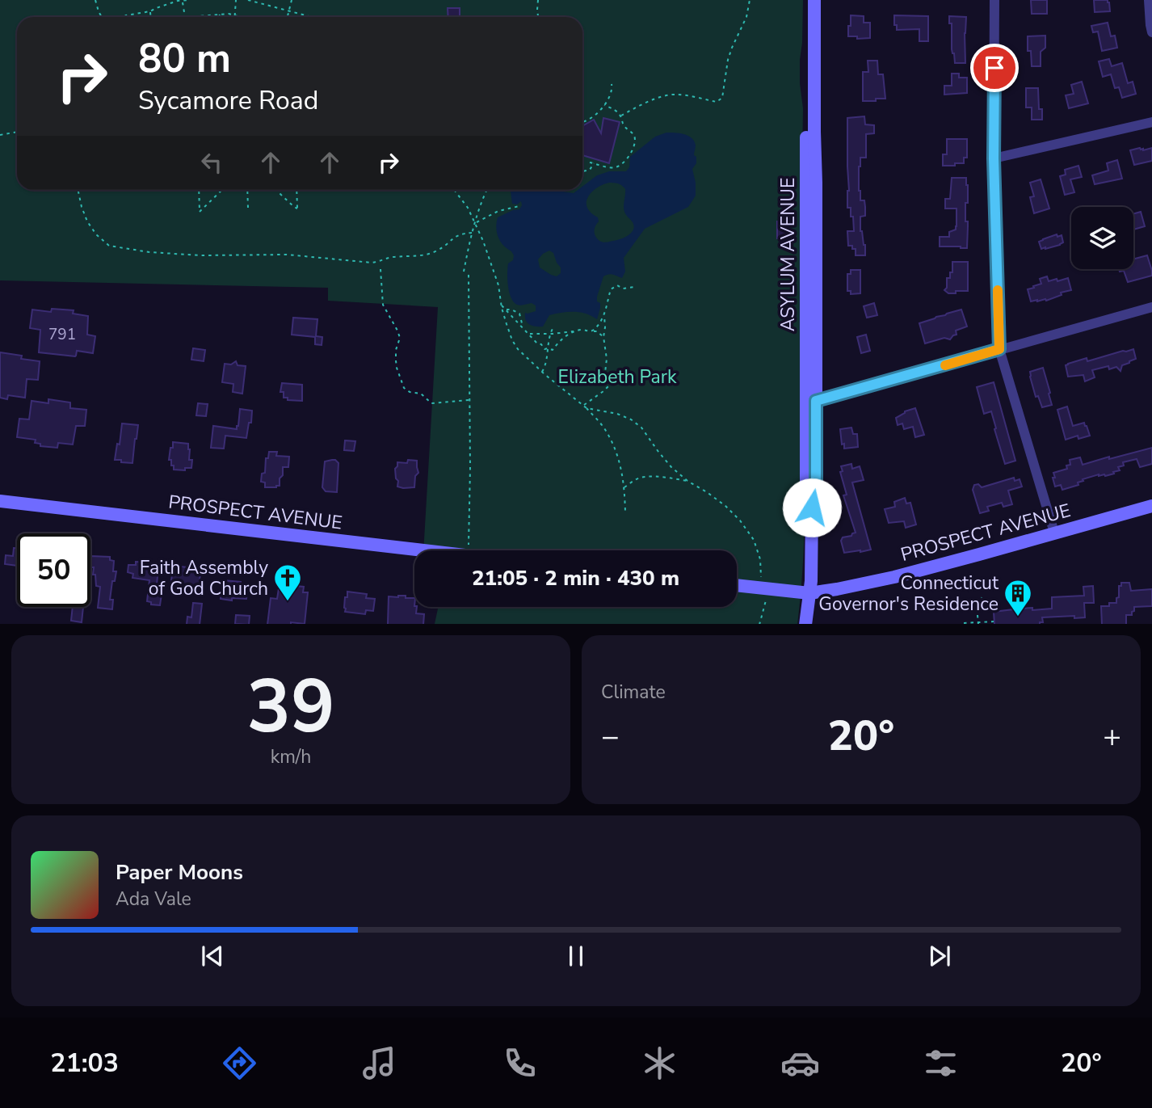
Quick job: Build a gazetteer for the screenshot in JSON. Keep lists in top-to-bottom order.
{
  "streets": {
    "main road": ["ASYLUM AVENUE", "PROSPECT AVENUE"]
  },
  "crossings": [
    ["ASYLUM AVENUE", "PROSPECT AVENUE"]
  ],
  "parks": ["Elizabeth Park"],
  "places": {
    "church": ["Faith Assembly of God Church"],
    "building": ["Connecticut Governor's Residence"]
  },
  "house_numbers": ["791"],
  "page": {
    "turn": ["80 m", "Sycamore Road"],
    "limit": "50",
    "trip": "21:05 · 2 min · 430 m",
    "tile": [
      ["39", "km/h"],
      "Climate"
    ],
    "heat": ["−", "20°", "+"],
    "song": ["Paper Moons", "Ada Vale"],
    "tabs": ["21:03", "20°"]
  }
}
